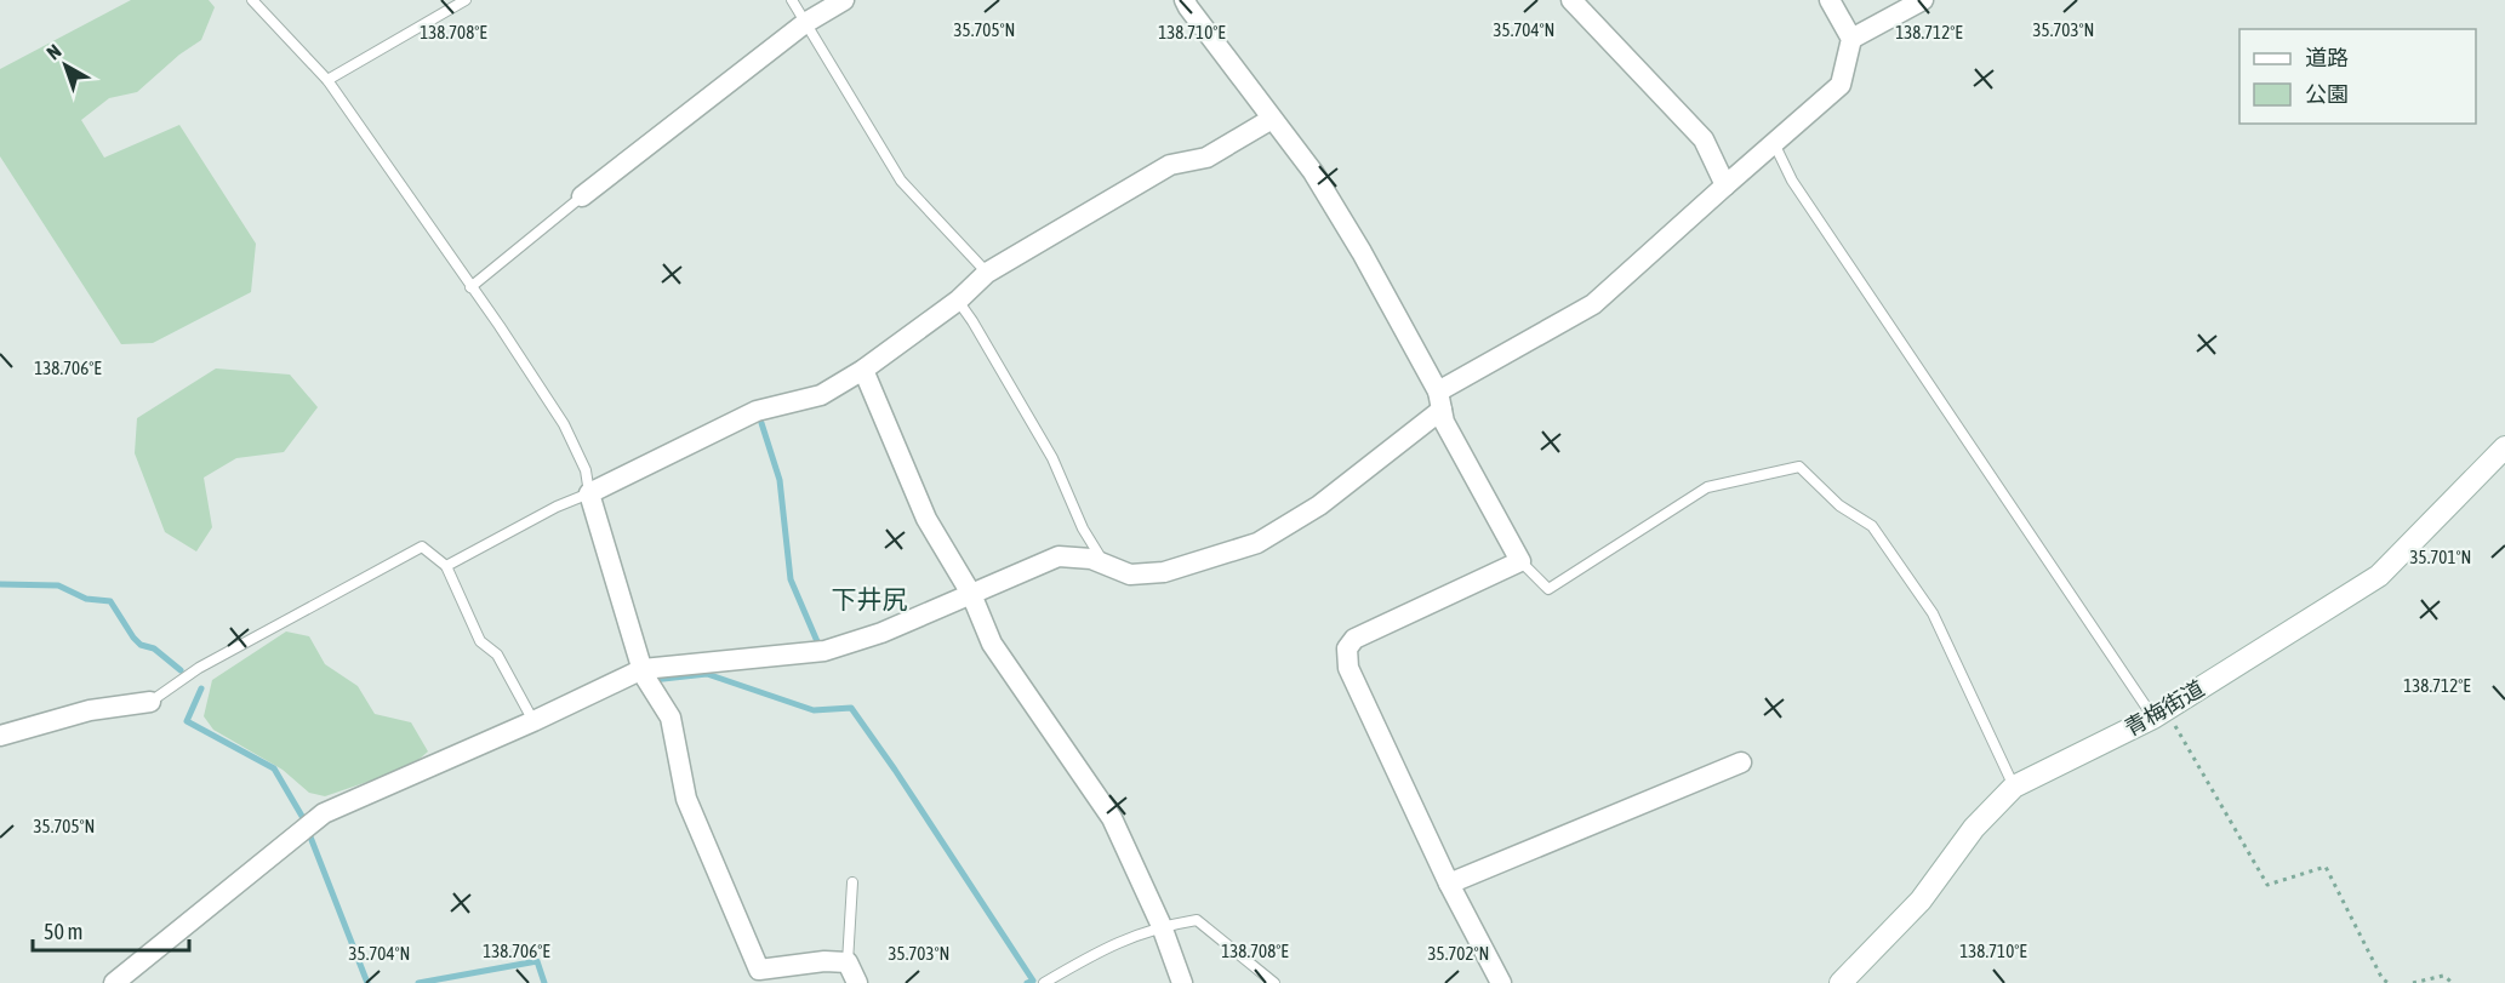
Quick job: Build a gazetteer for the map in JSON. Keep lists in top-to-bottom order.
{
  "streets": {
    "main road": ["青梅街道"]
  },
  "districts": ["下井尻"],
  "legend": ["道路", "公園"],
  "scale_bar": "50 m",
  "north": "top left",
  "coordinates": [
    "35.705°N",
    "35.704°N",
    "35.703°N",
    "138.708°E",
    "138.710°E",
    "138.712°E",
    "138.706°E",
    "35.701°N",
    "35.702°N"
  ]
}
